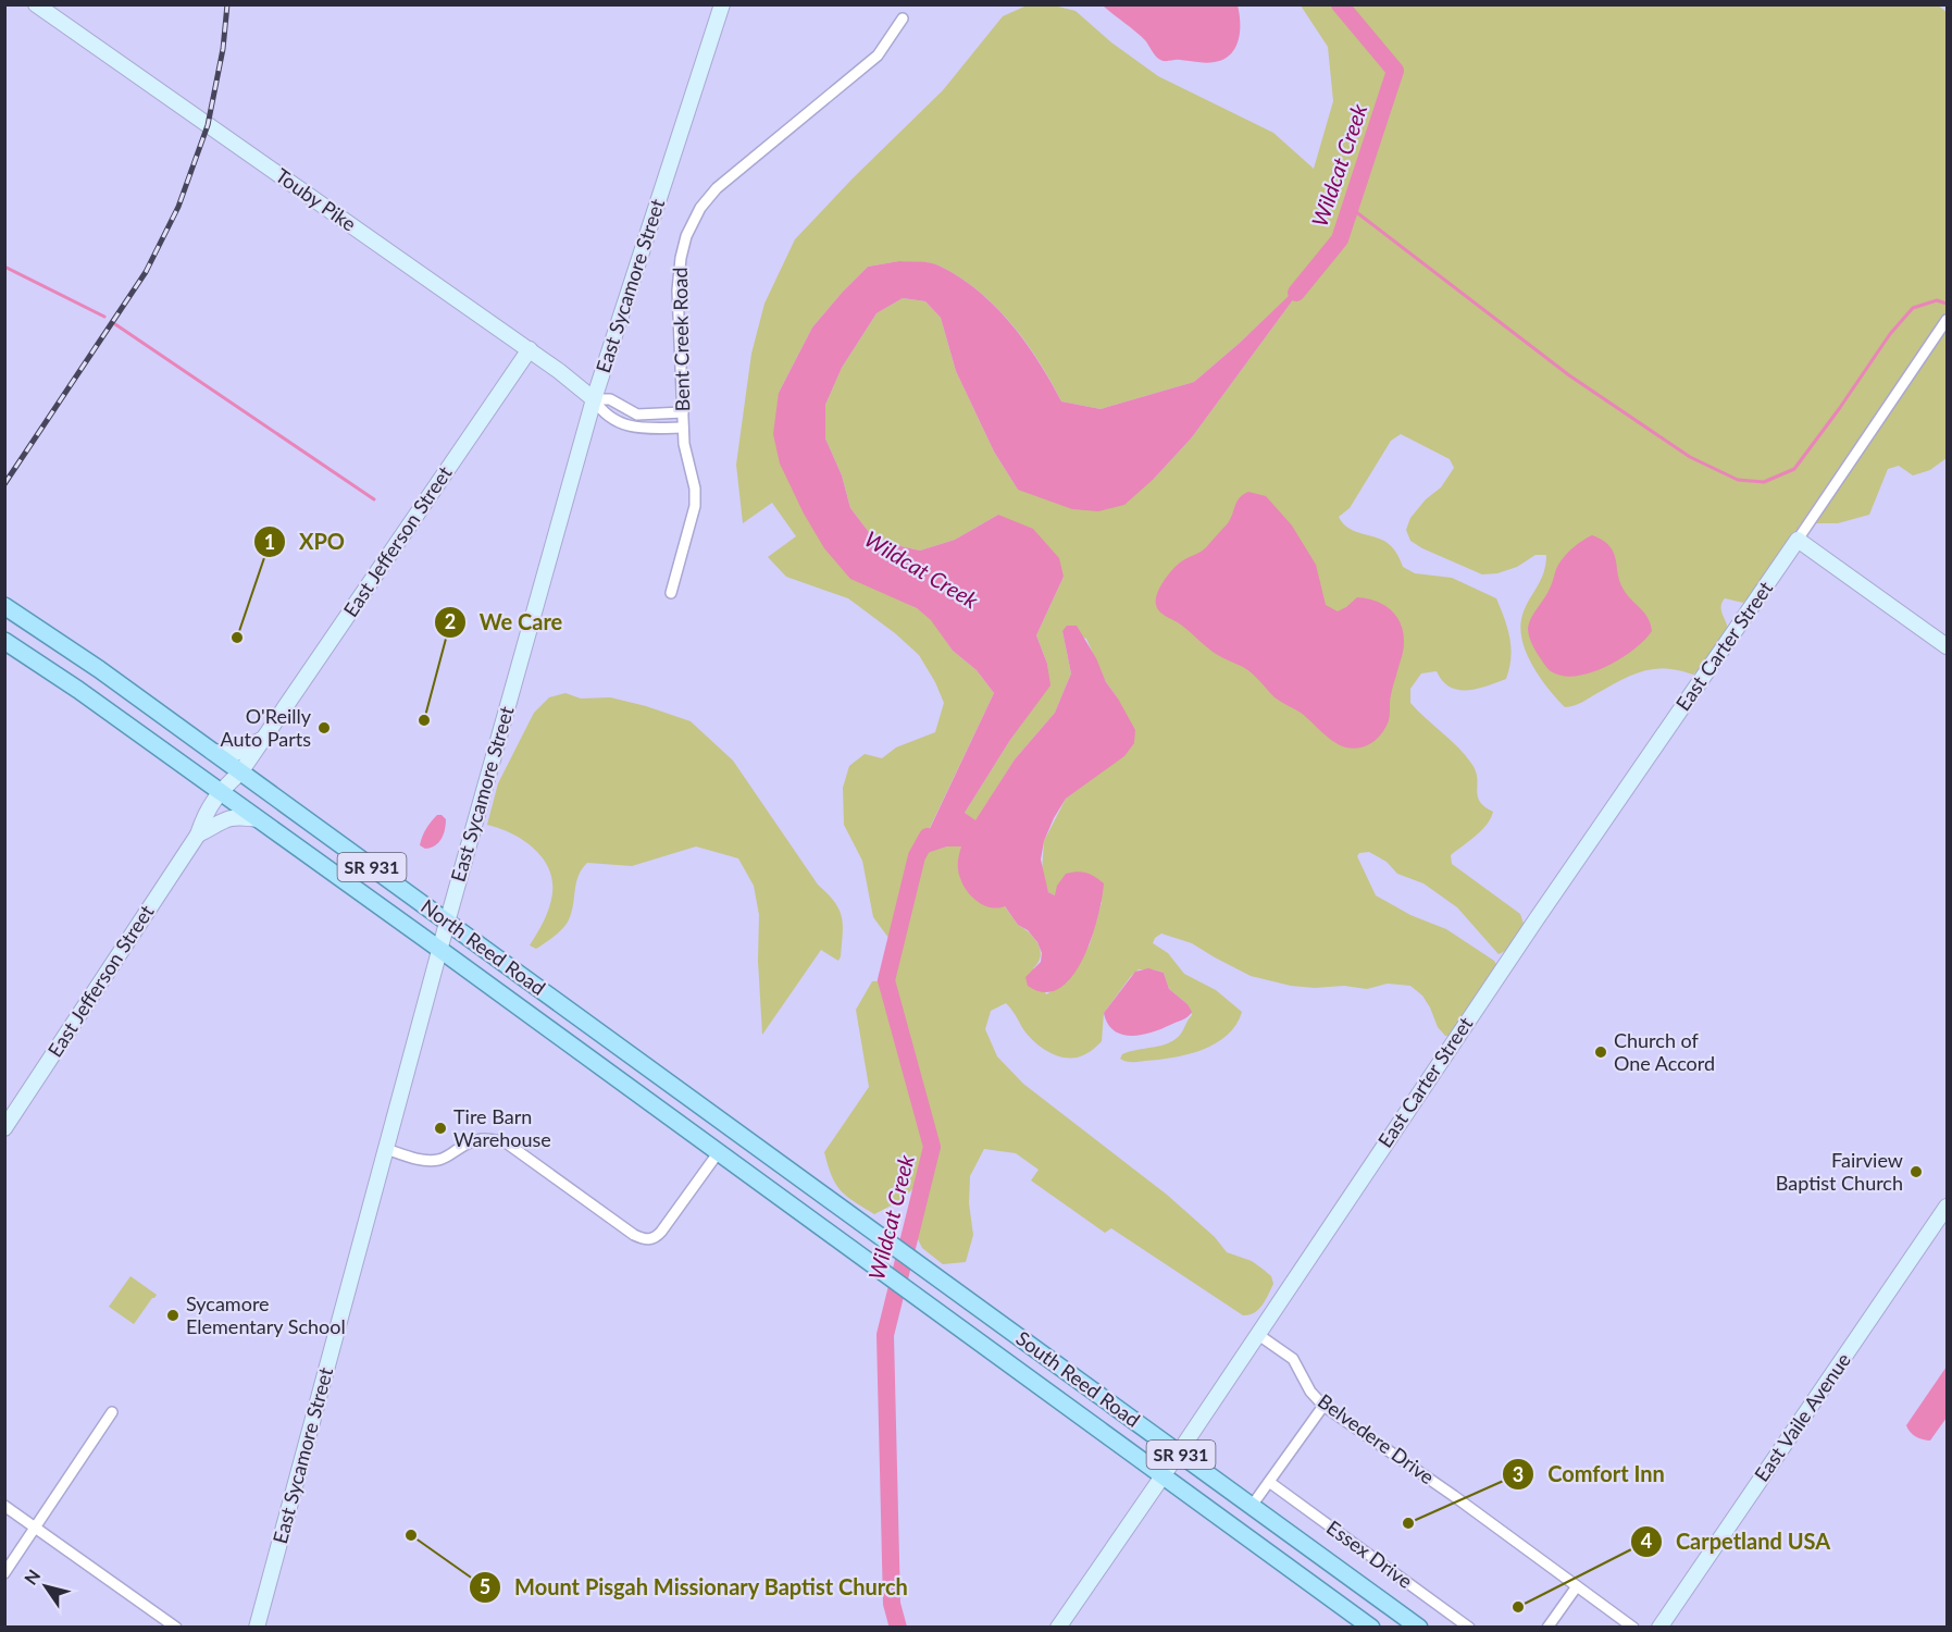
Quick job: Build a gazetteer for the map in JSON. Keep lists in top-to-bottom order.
{
  "streets": {
    "main road": ["SR 931", "North Reed Road", "South Reed Road"],
    "street": [
      "Touby Pike",
      "East Sycamore Street",
      "Bent Creek Road",
      "East Jefferson Street",
      "East Carter Street",
      "East Vaile Avenue",
      "Belvedere Drive",
      "Essex Drive"
    ]
  },
  "crossings": [
    ["Touby Pike", "East Sycamore Street"],
    ["Touby Pike", "Bent Creek Road"],
    ["Touby Pike", "East Jefferson Street"],
    ["East Sycamore Street", "North Reed Road"],
    ["East Jefferson Street", "North Reed Road"],
    ["East Carter Street", "South Reed Road"],
    ["East Carter Street", "Belvedere Drive"],
    ["North Reed Road", "South Reed Road"]
  ],
  "water": ["Wildcat Creek"],
  "places": [
    "XPO",
    "We Care",
    "O'Reilly Auto Parts",
    "Church of One Accord",
    "Tire Barn Warehouse",
    "Fairview Baptist Church",
    "Sycamore Elementary School",
    "Comfort Inn",
    "Mount Pisgah Missionary Baptist Church",
    "Carpetland USA"
  ],
  "north": "top left"
}
